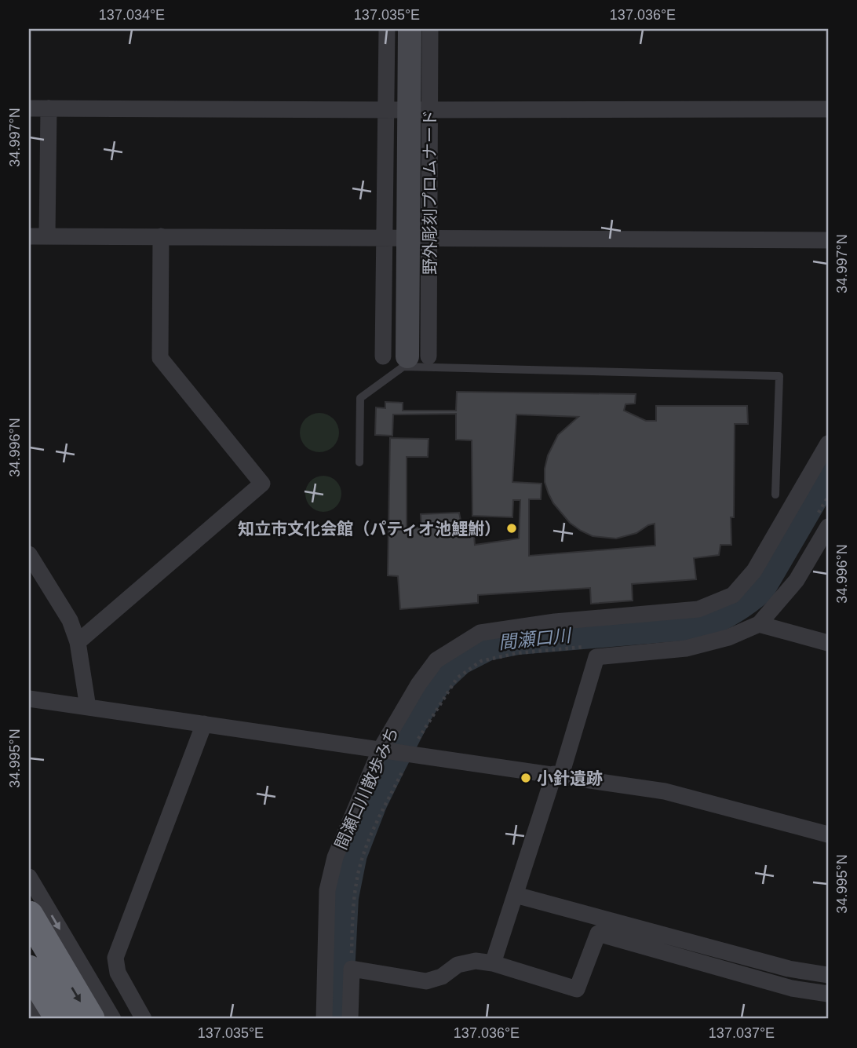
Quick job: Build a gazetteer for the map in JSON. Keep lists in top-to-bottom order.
{
  "streets": {
    "street": ["野外彫刻プロムナード", "間瀬口川散歩みち"]
  },
  "water": ["間瀬口川"],
  "places": ["知立市文化会館（パティオ池鯉鮒）", "小針遺跡"],
  "coordinates": [
    "137.034°E",
    "137.035°E",
    "137.036°E",
    "34.997°N",
    "34.996°N",
    "34.995°N",
    "137.037°E"
  ]
}
